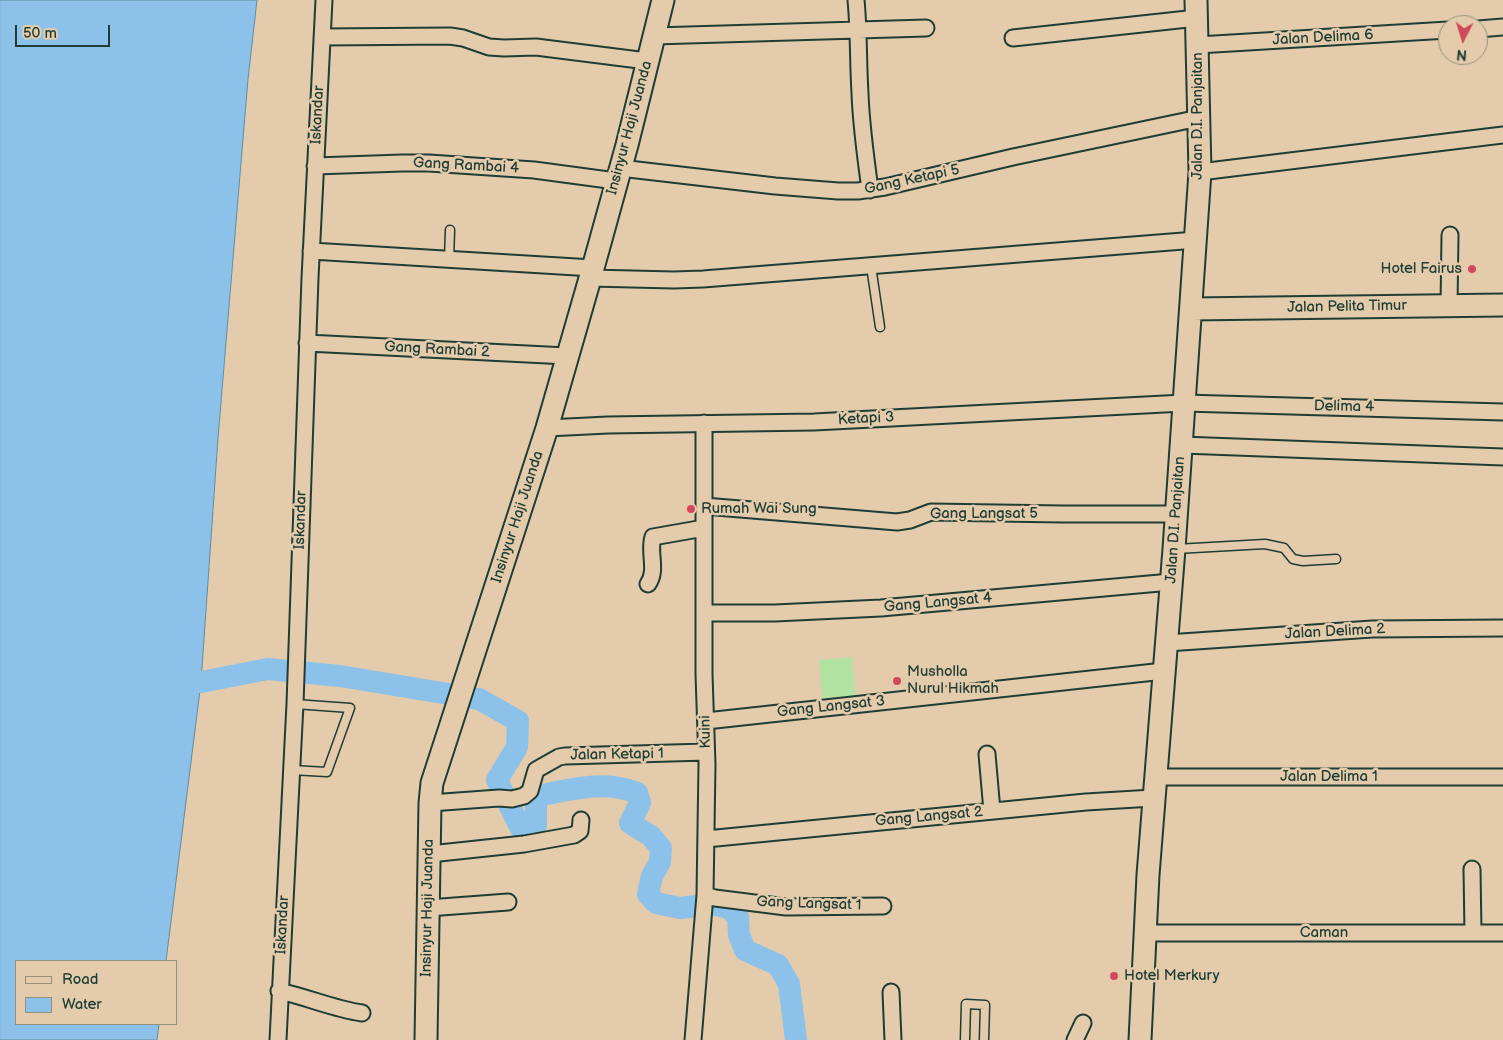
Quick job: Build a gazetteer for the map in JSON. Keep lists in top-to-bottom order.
{
  "streets": {
    "street": [
      "Jalan Delima 6",
      "Iskandar",
      "Jalan D.I. Panjaitan",
      "Insinyur Haji Juanda",
      "Gang Rambai 4",
      "Gang Ketapi 5",
      "Jalan Pelita Timur",
      "Gang Rambai 2",
      "Delima 4",
      "Ketapi 3",
      "Gang Langsat 5",
      "Gang Langsat 4",
      "Jalan Delima 2",
      "Gang Langsat 3",
      "Kuini",
      "Jalan Ketapi 1",
      "Jalan Delima 1",
      "Gang Langsat 2",
      "Gang Langsat 1",
      "Caman"
    ]
  },
  "crossings": [
    ["Jalan Delima 6", "Jalan D.I. Panjaitan"],
    ["Iskandar", "Gang Rambai 4"],
    ["Iskandar", "Gang Rambai 2"],
    ["Jalan D.I. Panjaitan", "Gang Ketapi 5"],
    ["Jalan D.I. Panjaitan", "Jalan Pelita Timur"],
    ["Jalan D.I. Panjaitan", "Delima 4"],
    ["Jalan D.I. Panjaitan", "Ketapi 3"],
    ["Jalan D.I. Panjaitan", "Gang Langsat 5"],
    ["Jalan D.I. Panjaitan", "Gang Langsat 4"],
    ["Jalan D.I. Panjaitan", "Jalan Delima 2"],
    ["Jalan D.I. Panjaitan", "Gang Langsat 3"],
    ["Jalan D.I. Panjaitan", "Jalan Delima 1"],
    ["Jalan D.I. Panjaitan", "Gang Langsat 2"],
    ["Jalan D.I. Panjaitan", "Caman"],
    ["Insinyur Haji Juanda", "Gang Rambai 4"],
    ["Insinyur Haji Juanda", "Gang Ketapi 5"],
    ["Insinyur Haji Juanda", "Gang Rambai 2"],
    ["Insinyur Haji Juanda", "Ketapi 3"],
    ["Insinyur Haji Juanda", "Jalan Ketapi 1"],
    ["Gang Rambai 4", "Gang Ketapi 5"],
    ["Delima 4", "Ketapi 3"],
    ["Ketapi 3", "Kuini"],
    ["Gang Langsat 5", "Kuini"],
    ["Gang Langsat 4", "Kuini"],
    ["Gang Langsat 3", "Kuini"],
    ["Kuini", "Jalan Ketapi 1"],
    ["Kuini", "Gang Langsat 2"],
    ["Kuini", "Gang Langsat 1"]
  ],
  "places": [
    "Hotel Fairus",
    "Rumah Wai Sung",
    "Musholla Nurul Hikmah",
    "Hotel Merkury"
  ],
  "legend": ["Road", "Water"],
  "scale_bar": "50 m",
  "north": "bottom"
}
